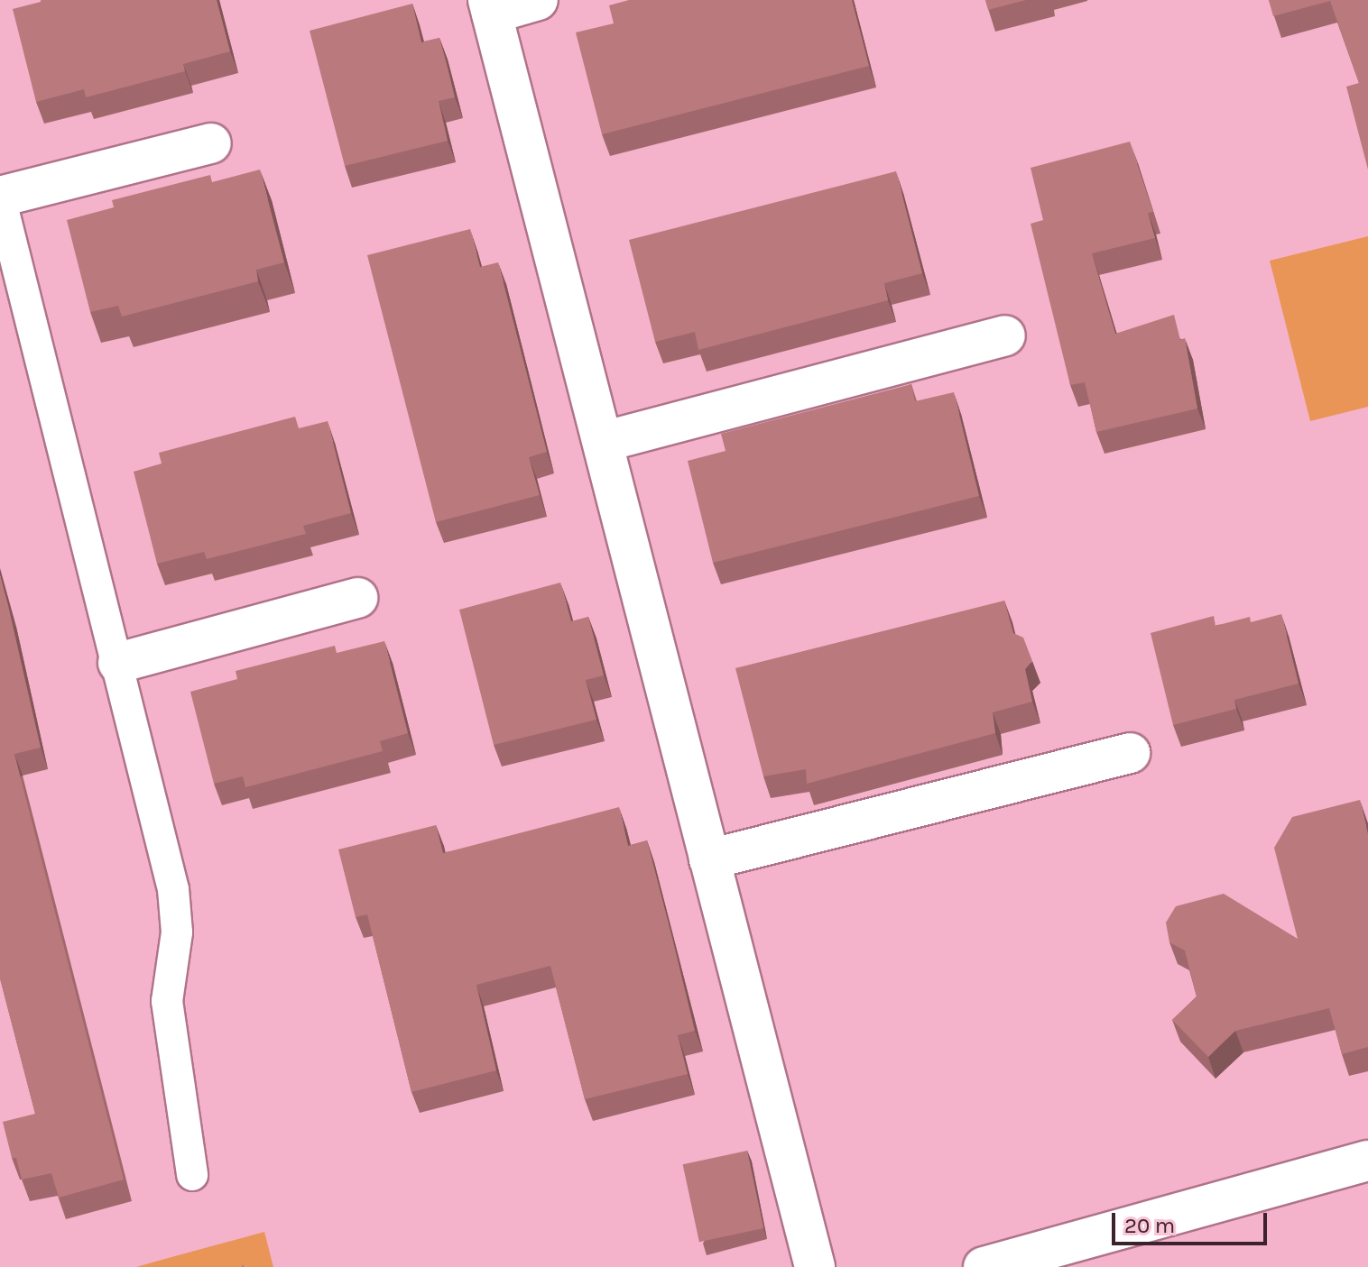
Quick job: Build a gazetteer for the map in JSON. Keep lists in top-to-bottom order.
{
  "scale_bar": "20 m"
}
